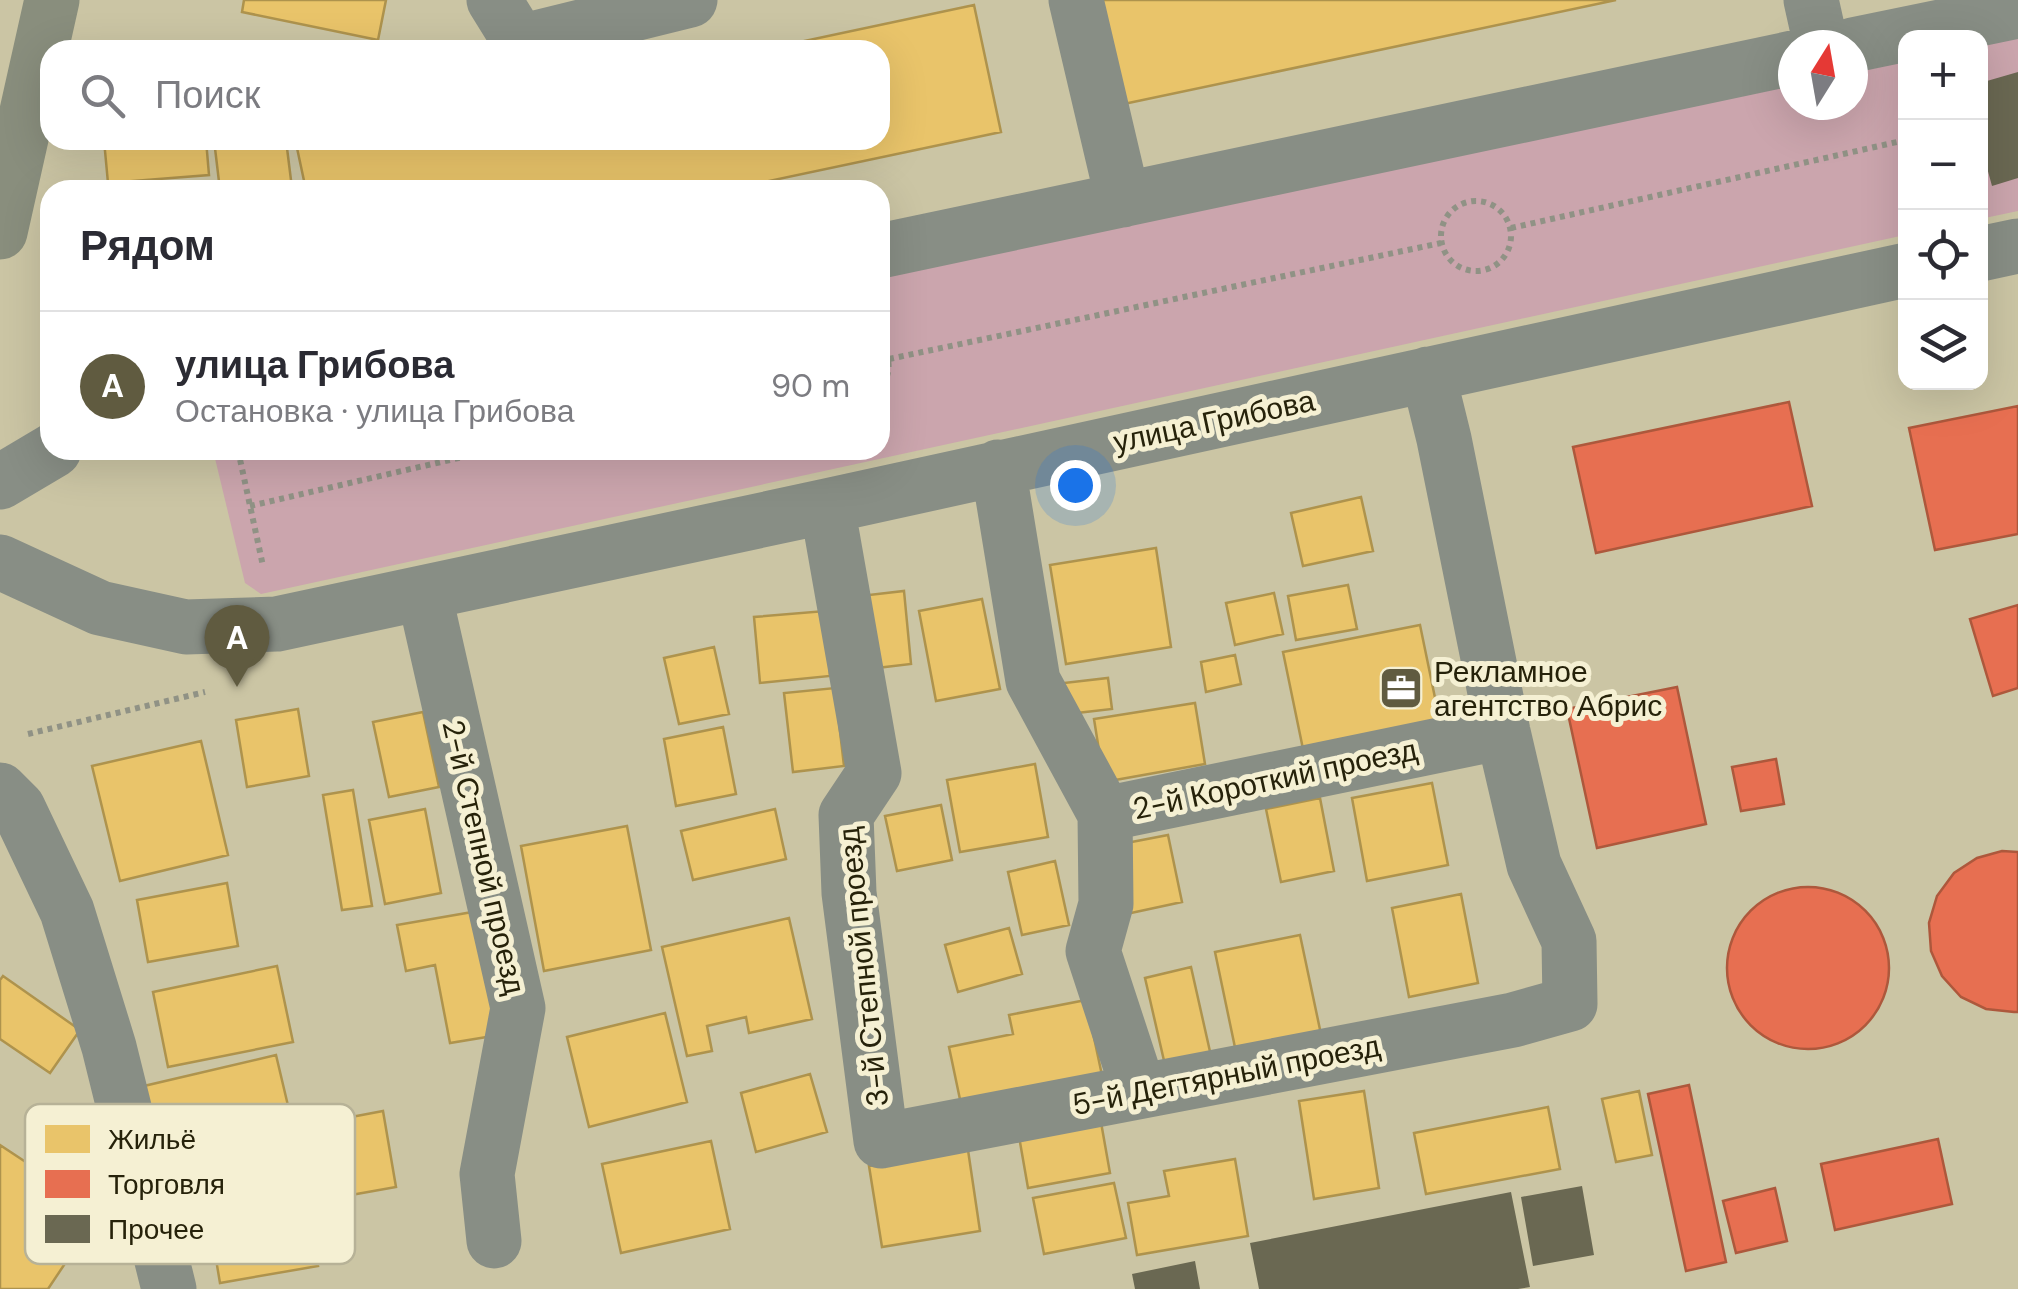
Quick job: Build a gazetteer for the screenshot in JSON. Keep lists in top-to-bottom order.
{
  "streets": {
    "street": [
      "улица Грибова",
      "2-й Короткий проезд",
      "2-й Степной проезд",
      "3-й Степной проезд",
      "5-й Дегтярный проезд"
    ]
  },
  "crossings": [
    ["улица Грибова", "2-й Степной проезд"],
    ["улица Грибова", "3-й Степной проезд"],
    ["2-й Короткий проезд", "5-й Дегтярный проезд"],
    ["3-й Степной проезд", "5-й Дегтярный проезд"]
  ],
  "places": {
    "office": ["Рекламное агентство Абрис"]
  },
  "legend": ["Жильё", "Торговля", "Прочее"],
  "north": "top",
  "page": {
    "map_buttons": ["+", "−"],
    "search": "Поиск",
    "heading": "Рядом",
    "list": [
      {
        "mark": "A",
        "name": "улица Грибова",
        "note": "Остановка · улица Грибова",
        "value": "90 m"
      }
    ],
    "pins": "A"
  }
}
